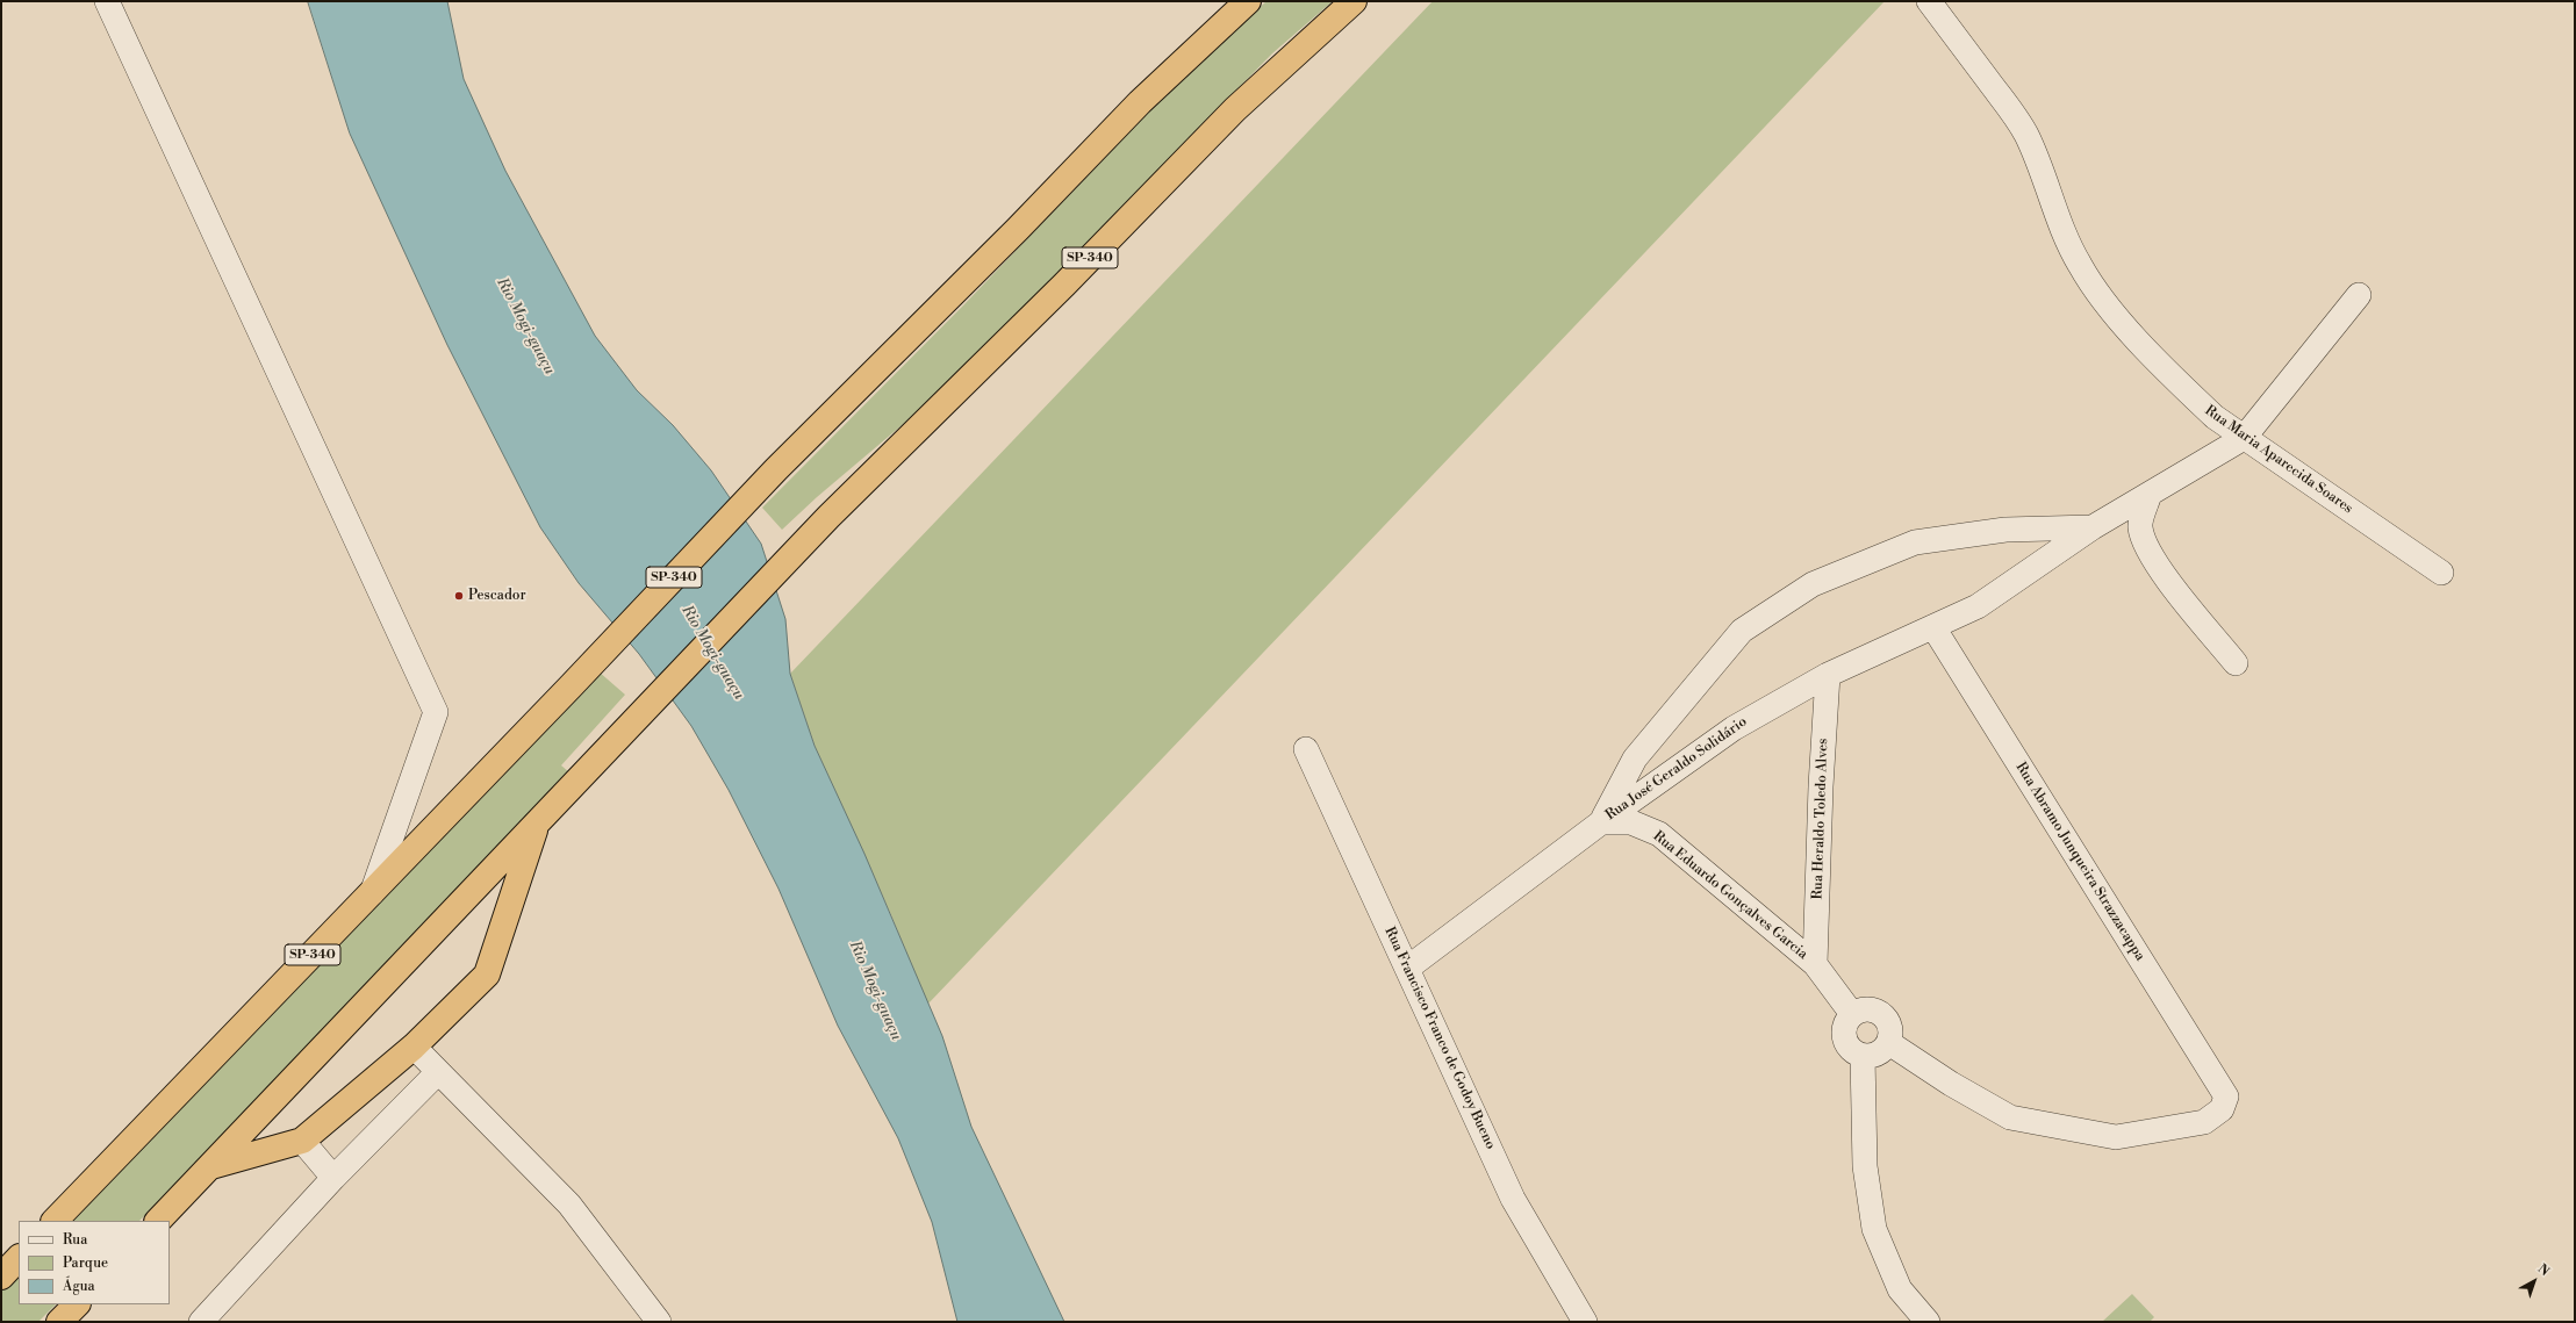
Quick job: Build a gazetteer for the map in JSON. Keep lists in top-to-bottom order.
{
  "streets": {
    "highway": ["SP-340"],
    "street": [
      "Rua Maria Aparecida Soares",
      "Rua José Geraldo Solidário",
      "Rua Heraldo Toledo Alves",
      "Rua Abramo Junqueira Strazzacappa",
      "Rua Eduardo Gonçalves Garcia",
      "Rua Francisco Franco de Godoy Bueno"
    ]
  },
  "crossings": [
    ["Rua Maria Aparecida Soares", "Rua José Geraldo Solidário"],
    ["Rua José Geraldo Solidário", "Rua Heraldo Toledo Alves"],
    ["Rua José Geraldo Solidário", "Rua Abramo Junqueira Strazzacappa"],
    ["Rua José Geraldo Solidário", "Rua Eduardo Gonçalves Garcia"],
    ["Rua Heraldo Toledo Alves", "Rua Eduardo Gonçalves Garcia"],
    ["Rua Abramo Junqueira Strazzacappa", "Rua Eduardo Gonçalves Garcia"]
  ],
  "water": ["Rio Mogi-guaçu"],
  "places": ["Pescador"],
  "legend": ["Rua", "Parque", "Água"],
  "north": "top right"
}
